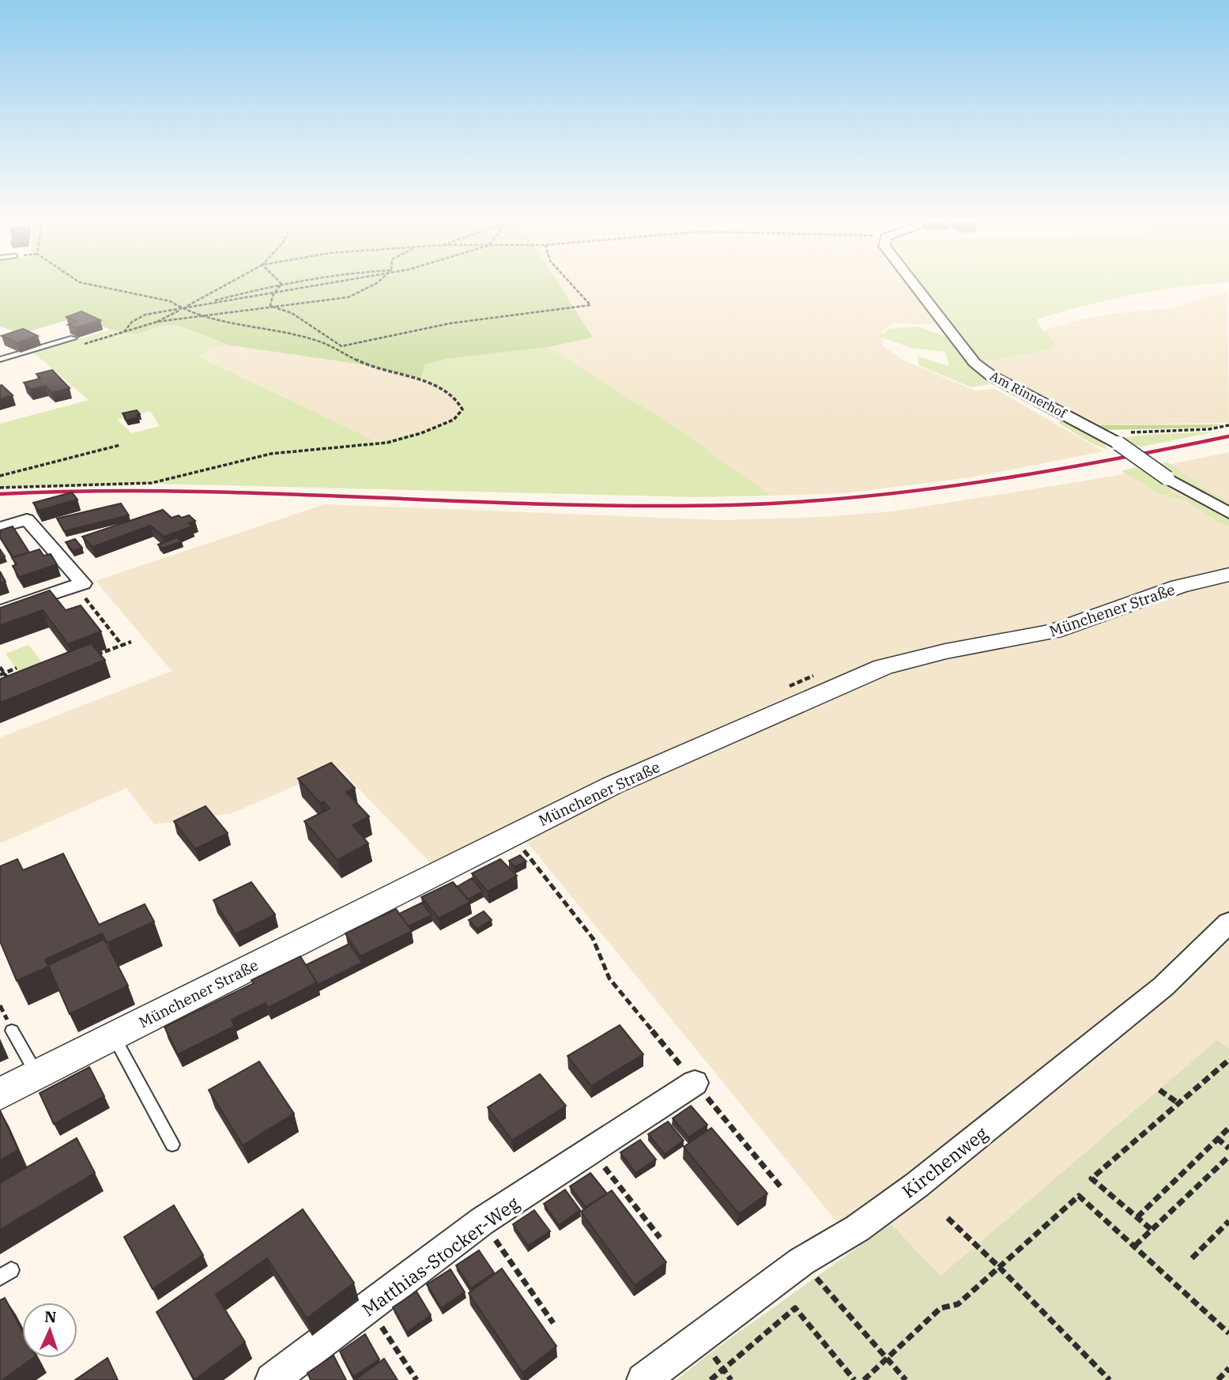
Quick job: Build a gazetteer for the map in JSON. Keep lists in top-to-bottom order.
{
  "streets": {
    "street": [
      "Am Rinnerhof",
      "Münchener Straße",
      "Kirchenweg",
      "Matthias-Stocker-Weg"
    ]
  },
  "north": "top"
}
